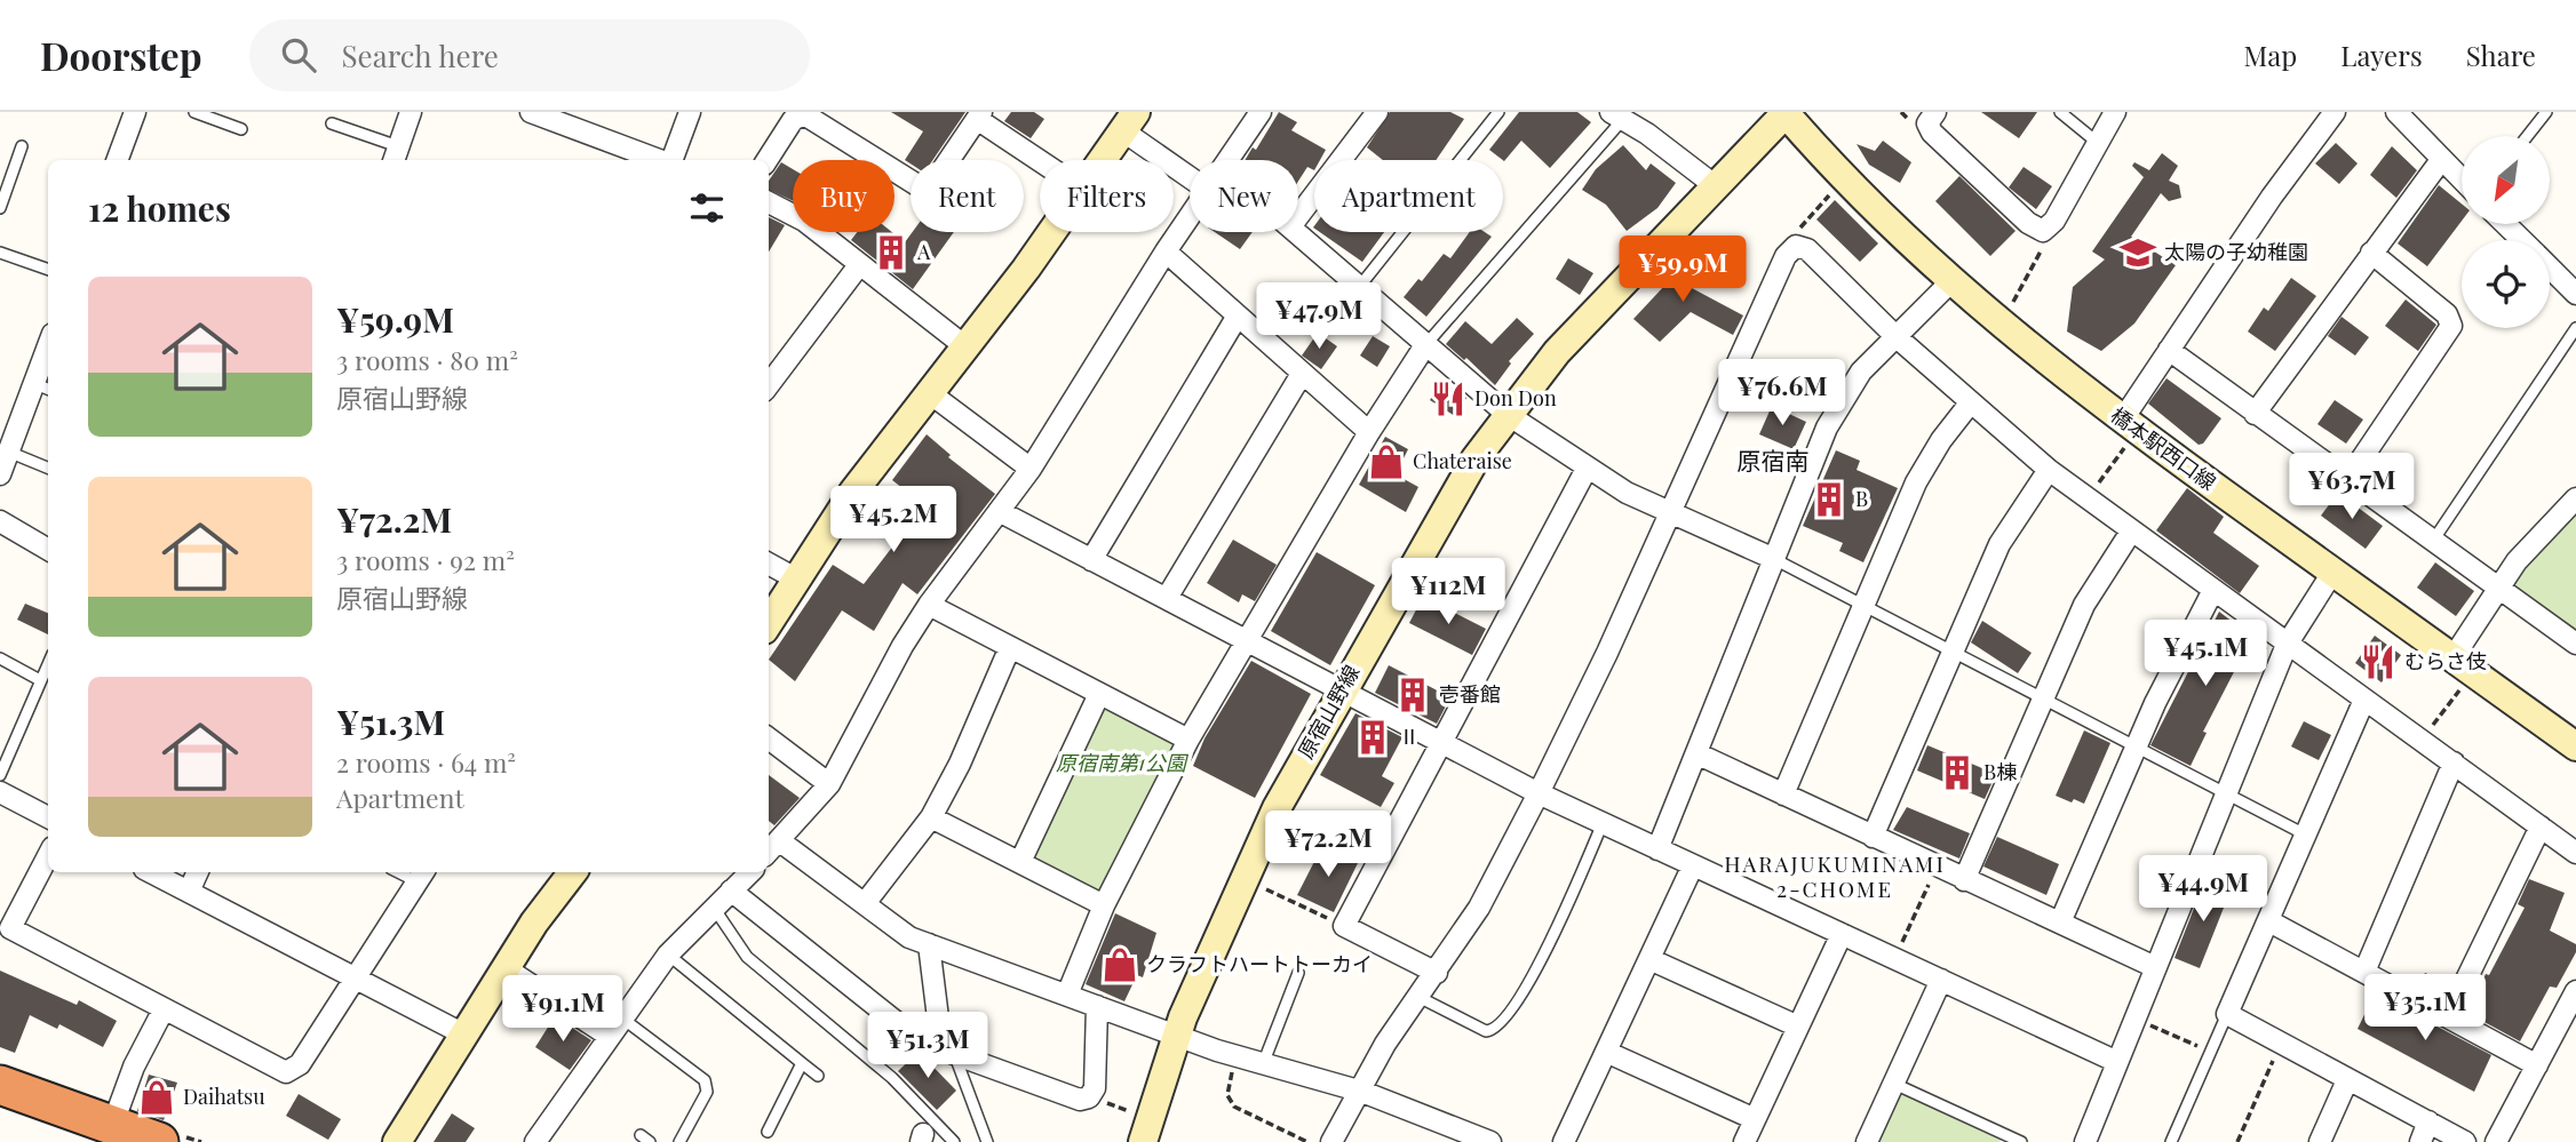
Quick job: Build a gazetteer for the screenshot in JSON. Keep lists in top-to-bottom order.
{
  "streets": {
    "street": ["橋本駅西口線", "原宿山野線"]
  },
  "crossings": [
    ["橋本駅西口線", "原宿山野線"]
  ],
  "districts": ["原宿南", "HARAJUKUMINAMI 2-CHOME"],
  "parks": ["原宿南第1公園"],
  "places": {
    "building": [
      "A",
      "B",
      "壱番館",
      "Ⅱ",
      "B棟"
    ],
    "school or university": ["太陽の子幼稚園"],
    "restaurant": ["Don Don", "むらさ伎"],
    "shop": ["Chateraise", "クラフトハートトーカイ", "Daihatsu"]
  },
  "north": "bottom left",
  "page": {
    "header": "Doorstep",
    "search": "Search here",
    "nav": ["Map", "Layers", "Share"],
    "chip": [
      "Buy",
      "Rent",
      "Filters",
      "New",
      "Apartment"
    ],
    "heading": "12 homes",
    "price": [
      "¥59.9M",
      "¥47.9M",
      "¥76.6M",
      "¥63.7M",
      "¥45.2M",
      "¥112M",
      "¥45.1M",
      "¥72.2M",
      "¥44.9M",
      "¥35.1M",
      "¥91.1M",
      "¥51.3M"
    ],
    "list": [
      {
        "name": "¥59.9M",
        "note": "3 rooms · 80 m² · 原宿山野線"
      },
      {
        "name": "¥72.2M",
        "note": "3 rooms · 92 m² · 原宿山野線"
      },
      {
        "name": "¥51.3M",
        "note": "2 rooms · 64 m² · Apartment"
      }
    ]
  }
}
